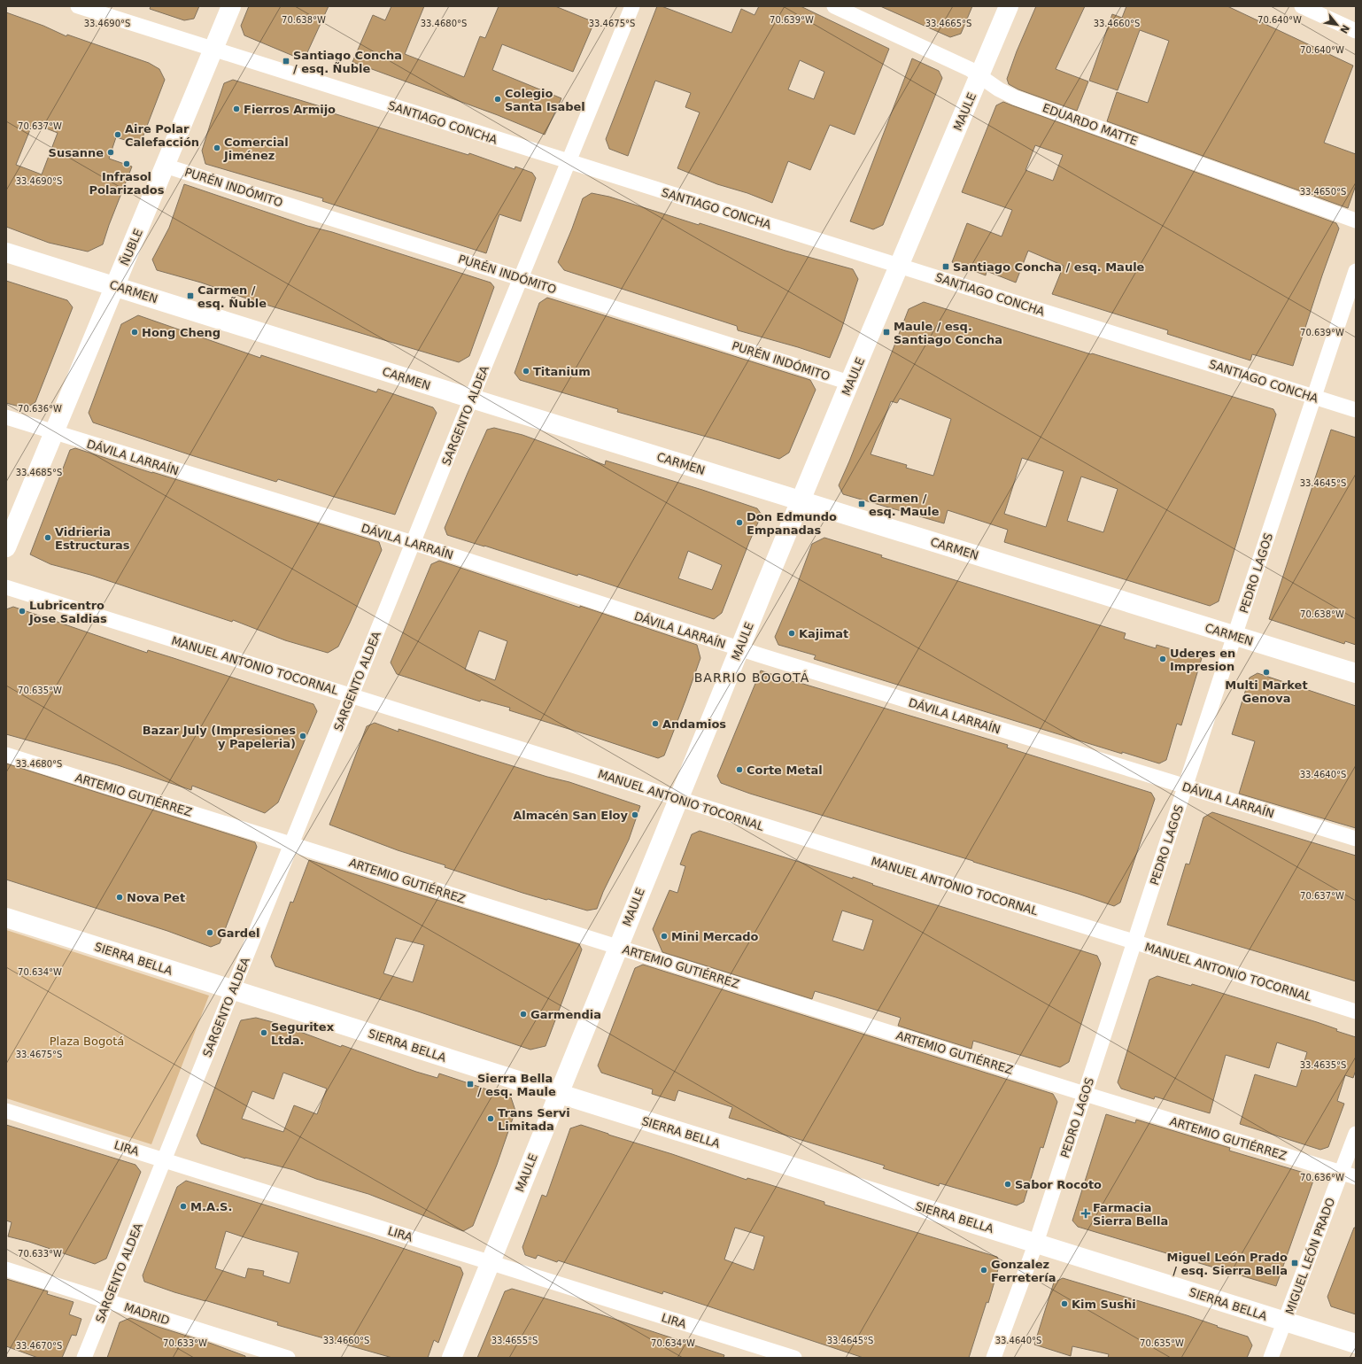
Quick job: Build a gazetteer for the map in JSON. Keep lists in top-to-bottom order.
{
  "streets": {
    "main road": [
      "MAULE",
      "ÑUBLE",
      "CARMEN",
      "SIERRA BELLA"
    ],
    "street": [
      "SANTIAGO CONCHA",
      "EDUARDO MATTE",
      "PURÉN INDÓMITO",
      "SARGENTO ALDEA",
      "DÁVILA LARRAÍN",
      "PEDRO LAGOS",
      "MANUEL ANTONIO TOCORNAL",
      "ARTEMIO GUTIÉRREZ",
      "LIRA",
      "MIGUEL LEÓN PRADO",
      "MADRID"
    ]
  },
  "crossings": [
    ["MAULE", "SANTIAGO CONCHA"],
    ["MAULE", "EDUARDO MATTE"],
    ["MAULE", "PURÉN INDÓMITO"],
    ["MAULE", "CARMEN"],
    ["MAULE", "DÁVILA LARRAÍN"],
    ["MAULE", "MANUEL ANTONIO TOCORNAL"],
    ["MAULE", "ARTEMIO GUTIÉRREZ"],
    ["MAULE", "SIERRA BELLA"],
    ["MAULE", "LIRA"],
    ["SANTIAGO CONCHA", "ÑUBLE"],
    ["SANTIAGO CONCHA", "SARGENTO ALDEA"],
    ["SANTIAGO CONCHA", "PEDRO LAGOS"],
    ["PURÉN INDÓMITO", "ÑUBLE"],
    ["PURÉN INDÓMITO", "SARGENTO ALDEA"],
    ["ÑUBLE", "CARMEN"],
    ["ÑUBLE", "DÁVILA LARRAÍN"],
    ["CARMEN", "SARGENTO ALDEA"],
    ["CARMEN", "PEDRO LAGOS"],
    ["SARGENTO ALDEA", "DÁVILA LARRAÍN"],
    ["SARGENTO ALDEA", "MANUEL ANTONIO TOCORNAL"],
    ["SARGENTO ALDEA", "ARTEMIO GUTIÉRREZ"],
    ["SARGENTO ALDEA", "SIERRA BELLA"],
    ["SARGENTO ALDEA", "LIRA"],
    ["SARGENTO ALDEA", "MADRID"],
    ["DÁVILA LARRAÍN", "PEDRO LAGOS"],
    ["PEDRO LAGOS", "MANUEL ANTONIO TOCORNAL"],
    ["PEDRO LAGOS", "ARTEMIO GUTIÉRREZ"],
    ["PEDRO LAGOS", "SIERRA BELLA"],
    ["ARTEMIO GUTIÉRREZ", "MIGUEL LEÓN PRADO"],
    ["SIERRA BELLA", "MIGUEL LEÓN PRADO"]
  ],
  "districts": ["BARRIO BOGOTÁ"],
  "parks": ["Plaza Bogotá"],
  "places": {
    "transit": [
      "Santiago Concha / esq. Ñuble",
      "Santiago Concha / esq. Maule",
      "Carmen / esq. Ñuble",
      "Maule / esq. Santiago Concha",
      "Carmen / esq. Maule",
      "Sierra Bella / esq. Maule",
      "Miguel León Prado / esq. Sierra Bella"
    ],
    "other": [
      "Colegio Santa Isabel",
      "Fierros Armijo",
      "Aire Polar Calefacción",
      "Comercial Jiménez",
      "Susanne",
      "Infrasol Polarizados",
      "Hong Cheng",
      "Titanium",
      "Don Edmundo Empanadas",
      "Vidrieria Estructuras",
      "Lubricentro Jose Saldias",
      "Kajimat",
      "Uderes en Impresion",
      "Multi Market Genova",
      "Andamios",
      "Bazar July (Impresiones y Papeleria)",
      "Corte Metal",
      "Almacén San Eloy",
      "Nova Pet",
      "Gardel",
      "Mini Mercado",
      "Garmendia",
      "Seguritex Ltda.",
      "Trans Servi Limitada",
      "Sabor Rocoto",
      "M.A.S.",
      "Gonzalez Ferretería",
      "Kim Sushi"
    ],
    "health": ["Farmacia Sierra Bella"]
  },
  "north": "bottom right",
  "coordinates": [
    "70.638°W",
    "70.639°W",
    "70.640°W",
    "33.4690°S",
    "33.4680°S",
    "33.4675°S",
    "33.4665°S",
    "33.4660°S",
    "70.637°W",
    "33.4650°S",
    "70.636°W",
    "33.4685°S",
    "33.4645°S",
    "70.635°W",
    "33.4640°S",
    "70.634°W",
    "33.4635°S",
    "70.633°W",
    "33.4655°S",
    "33.4670°S"
  ]
}
